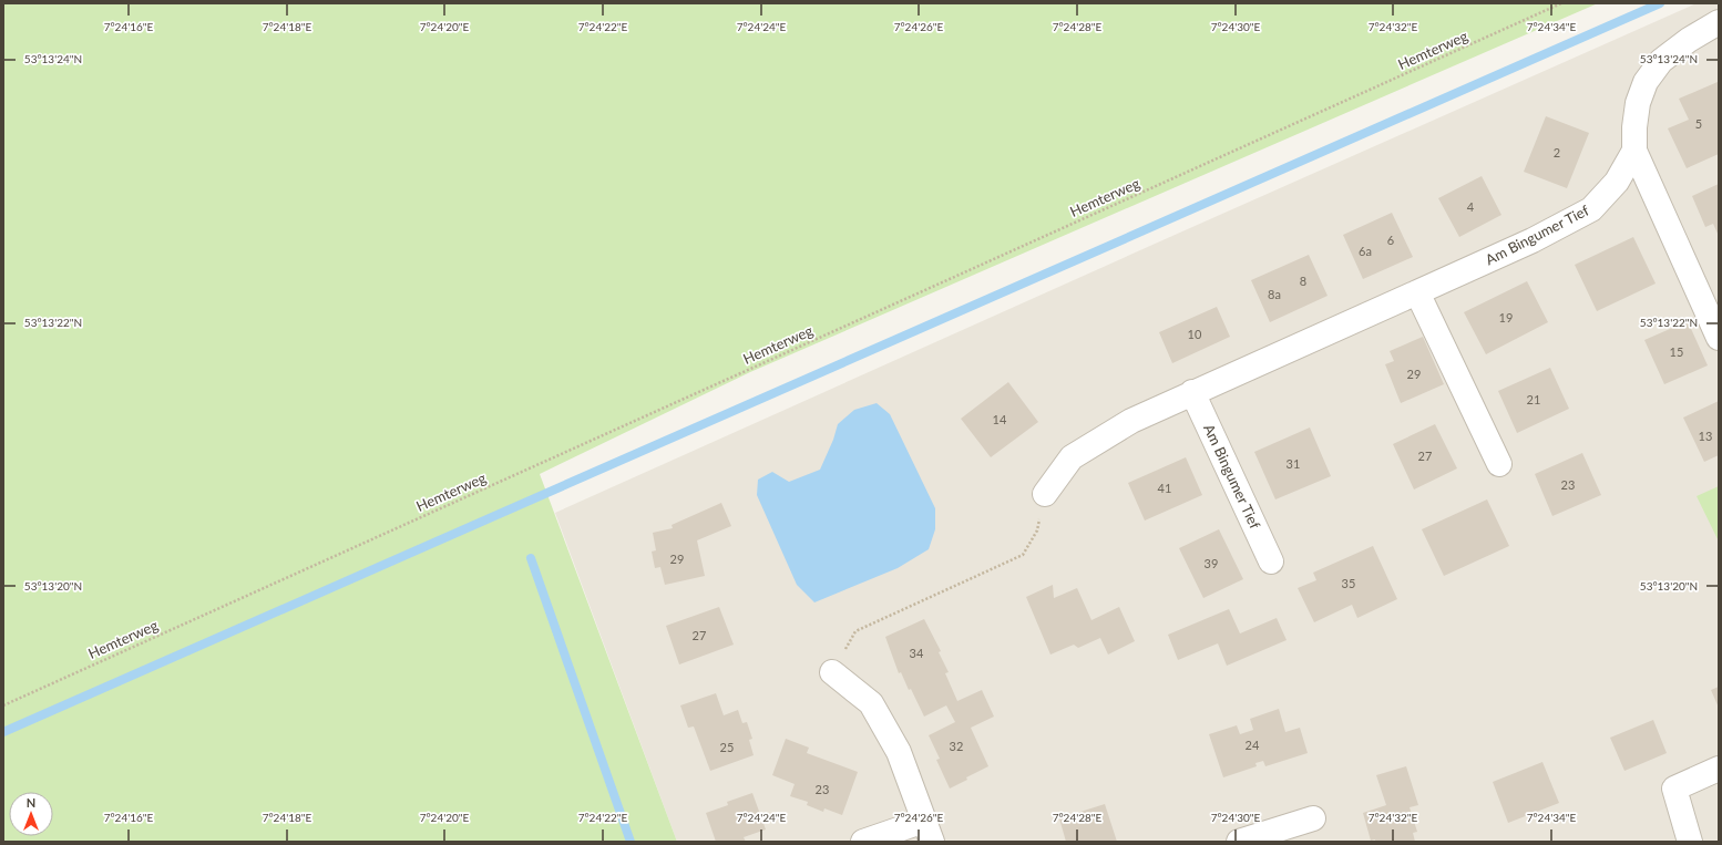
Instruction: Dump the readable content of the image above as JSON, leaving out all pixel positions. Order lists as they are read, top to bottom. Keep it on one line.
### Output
{"streets":{"street":["Am Bingumer Tief"],"path":["Hemterweg"]},"house_numbers":["5","2","4","6","6a","8","8a","19","10","15","29","21","14","13","27","31","23","41","29","39","35","27","34","24","32","25","23"],"north":"top","coordinates":["7°24'16\"E","7°24'18\"E","7°24'20\"E","7°24'22\"E","7°24'24\"E","7°24'26\"E","7°24'28\"E","7°24'30\"E","7°24'32\"E","7°24'34\"E","53°13'24\"N","53°13'22\"N","53°13'20\"N"]}
